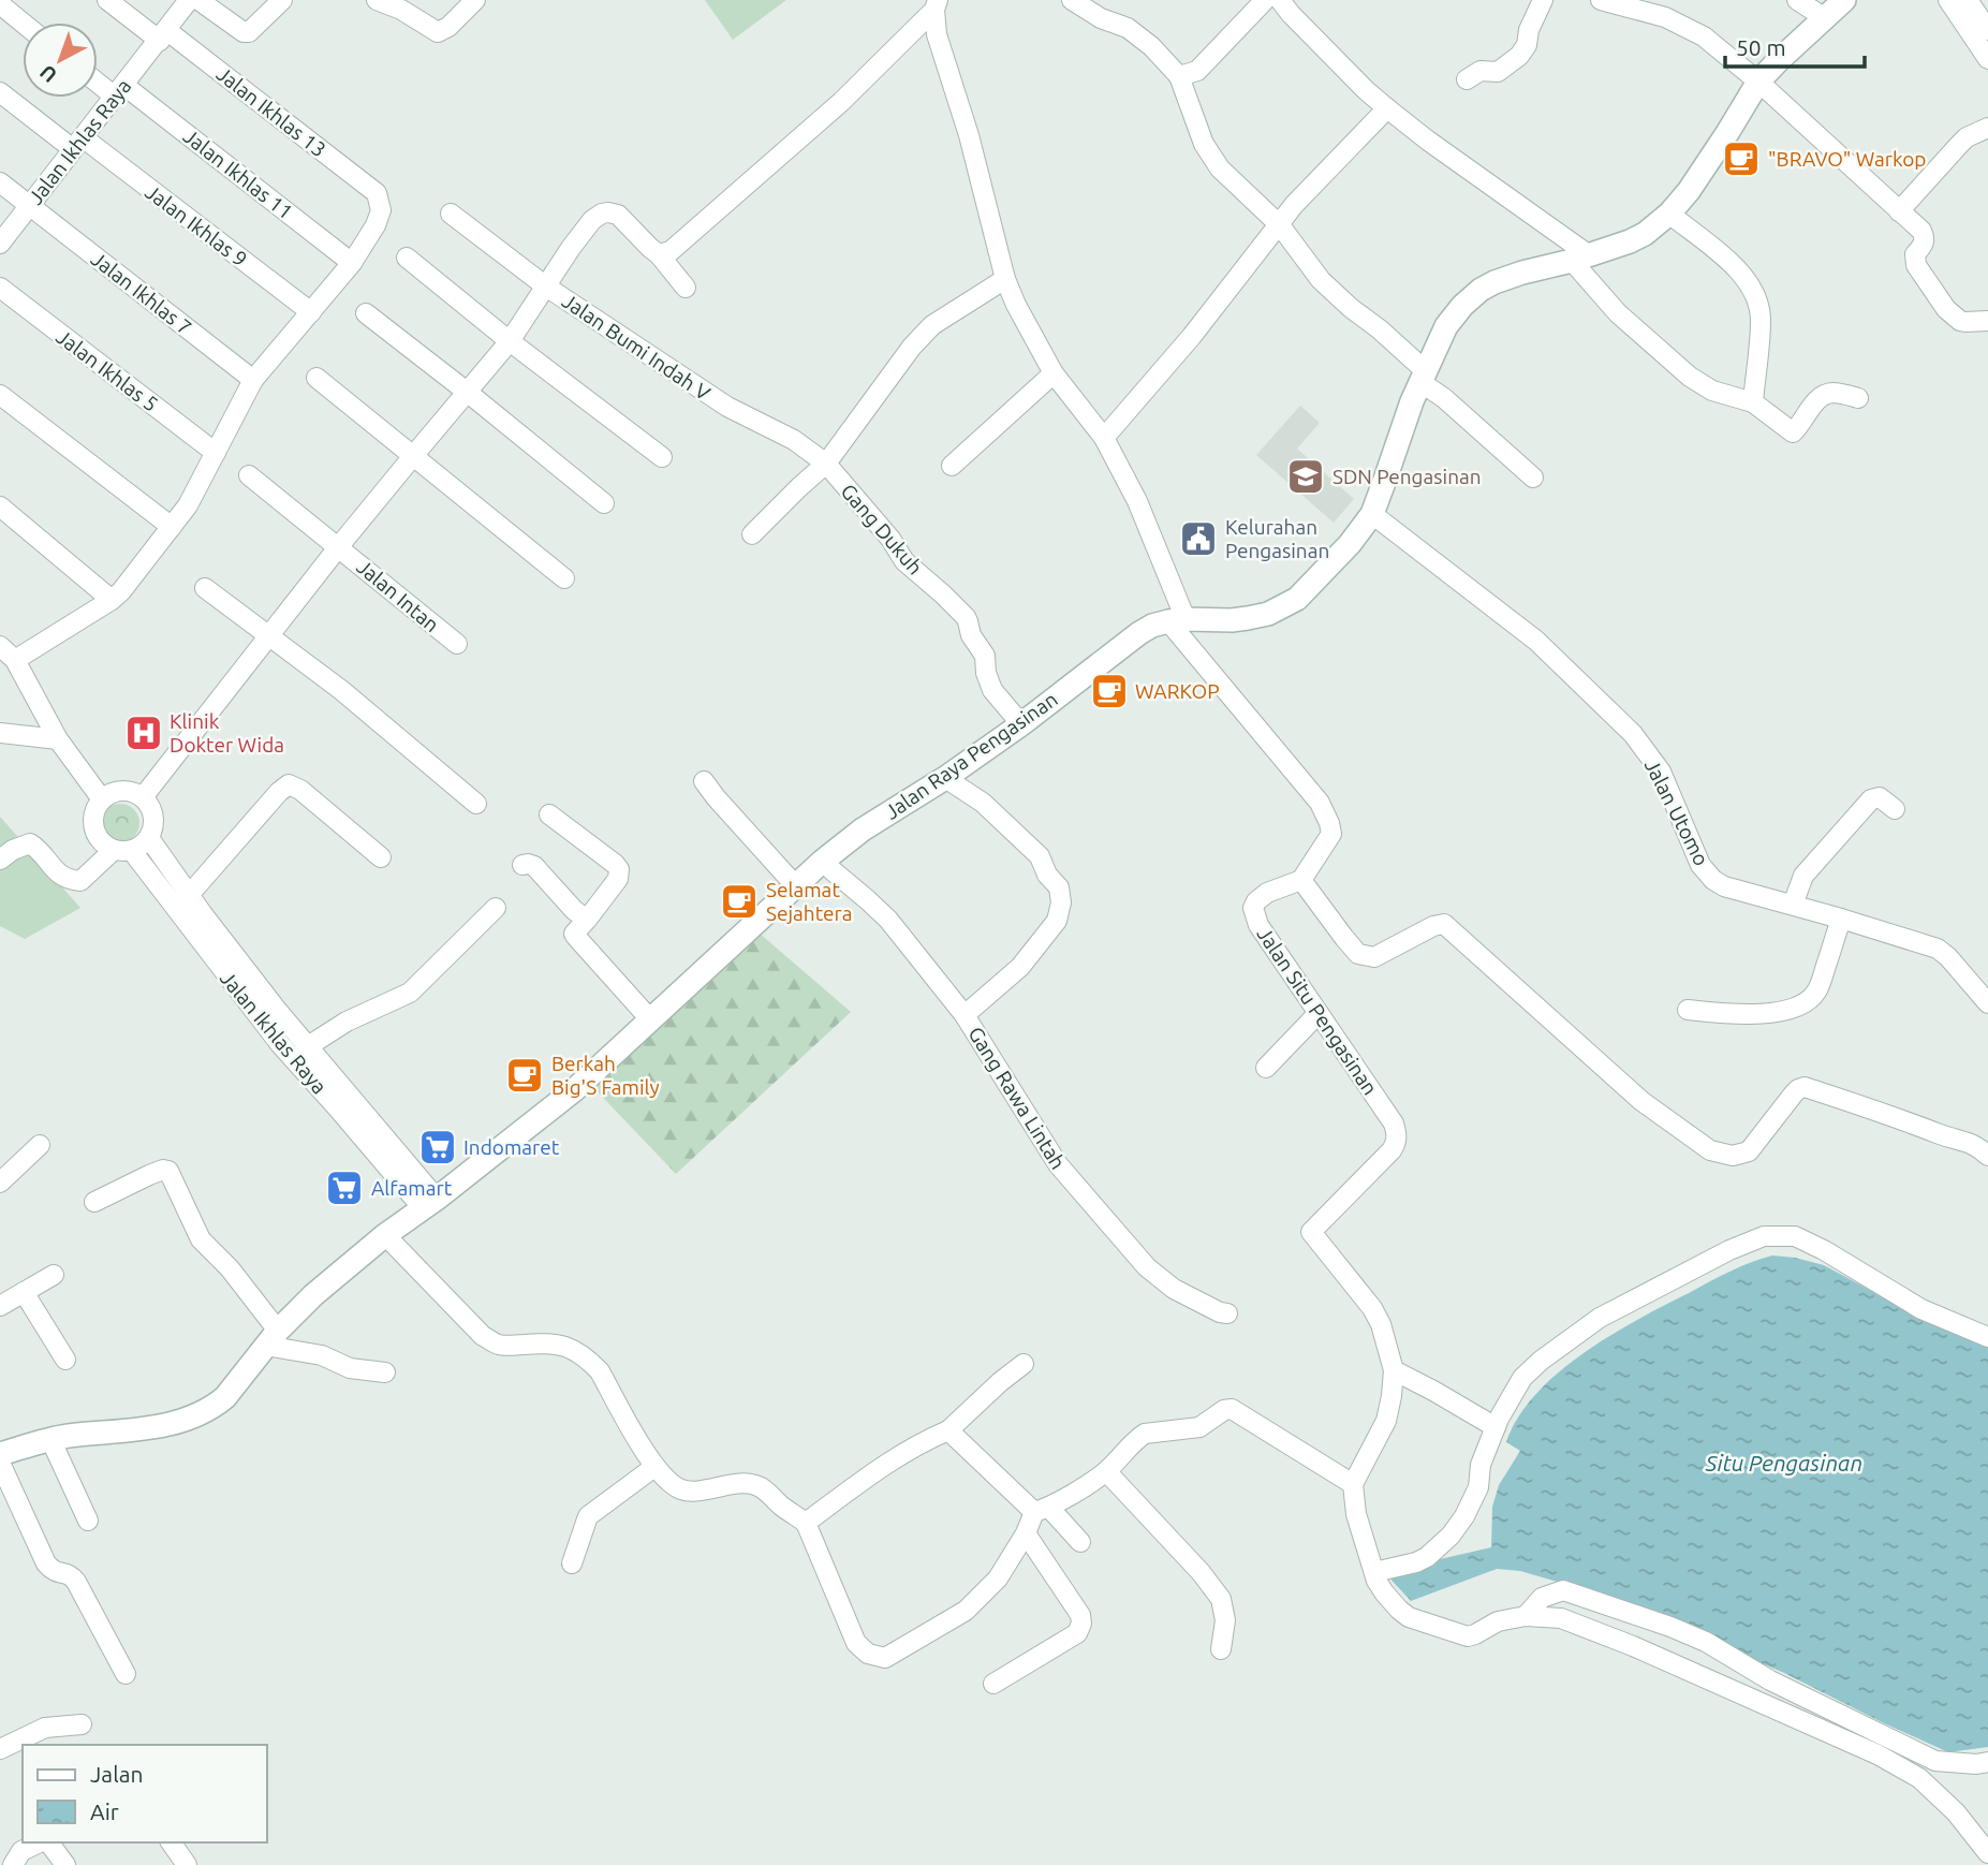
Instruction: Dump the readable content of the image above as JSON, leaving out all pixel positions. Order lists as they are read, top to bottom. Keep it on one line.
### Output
{"streets":{"main road":["Jalan Raya Pengasinan"],"street":["Jalan Ikhlas 13","Jalan Ikhlas Raya","Jalan Ikhlas 11","Jalan Ikhlas 9","Jalan Ikhlas 7","Jalan Bumi Indah V","Jalan Ikhlas 5","Gang Dukuh","Jalan Intan","Jalan Utomo","Jalan Situ Pengasinan","Gang Rawa Lintah"]},"crossings":[["Jalan Ikhlas 13","Jalan Ikhlas Raya"],["Jalan Ikhlas 13","Jalan Ikhlas 11"],["Jalan Ikhlas Raya","Jalan Ikhlas 11"],["Jalan Ikhlas Raya","Jalan Ikhlas 9"],["Jalan Ikhlas Raya","Jalan Ikhlas 7"],["Jalan Ikhlas Raya","Jalan Raya Pengasinan"],["Jalan Bumi Indah V","Gang Dukuh"],["Gang Dukuh","Jalan Raya Pengasinan"],["Jalan Raya Pengasinan","Jalan Utomo"],["Jalan Raya Pengasinan","Gang Rawa Lintah"]],"water":["Situ Pengasinan"],"places":{"cafe":["\"BRAVO\" Warkop","WARKOP","Selamat Sejahtera","Berkah Big'S Family"],"school or university":["SDN Pengasinan"],"public building":["Kelurahan Pengasinan"],"hospital":["Klinik Dokter Wida"],"supermarket":["Indomaret","Alfamart"]},"legend":["Jalan","Air"],"scale_bar":"50 m","north":"bottom left"}
